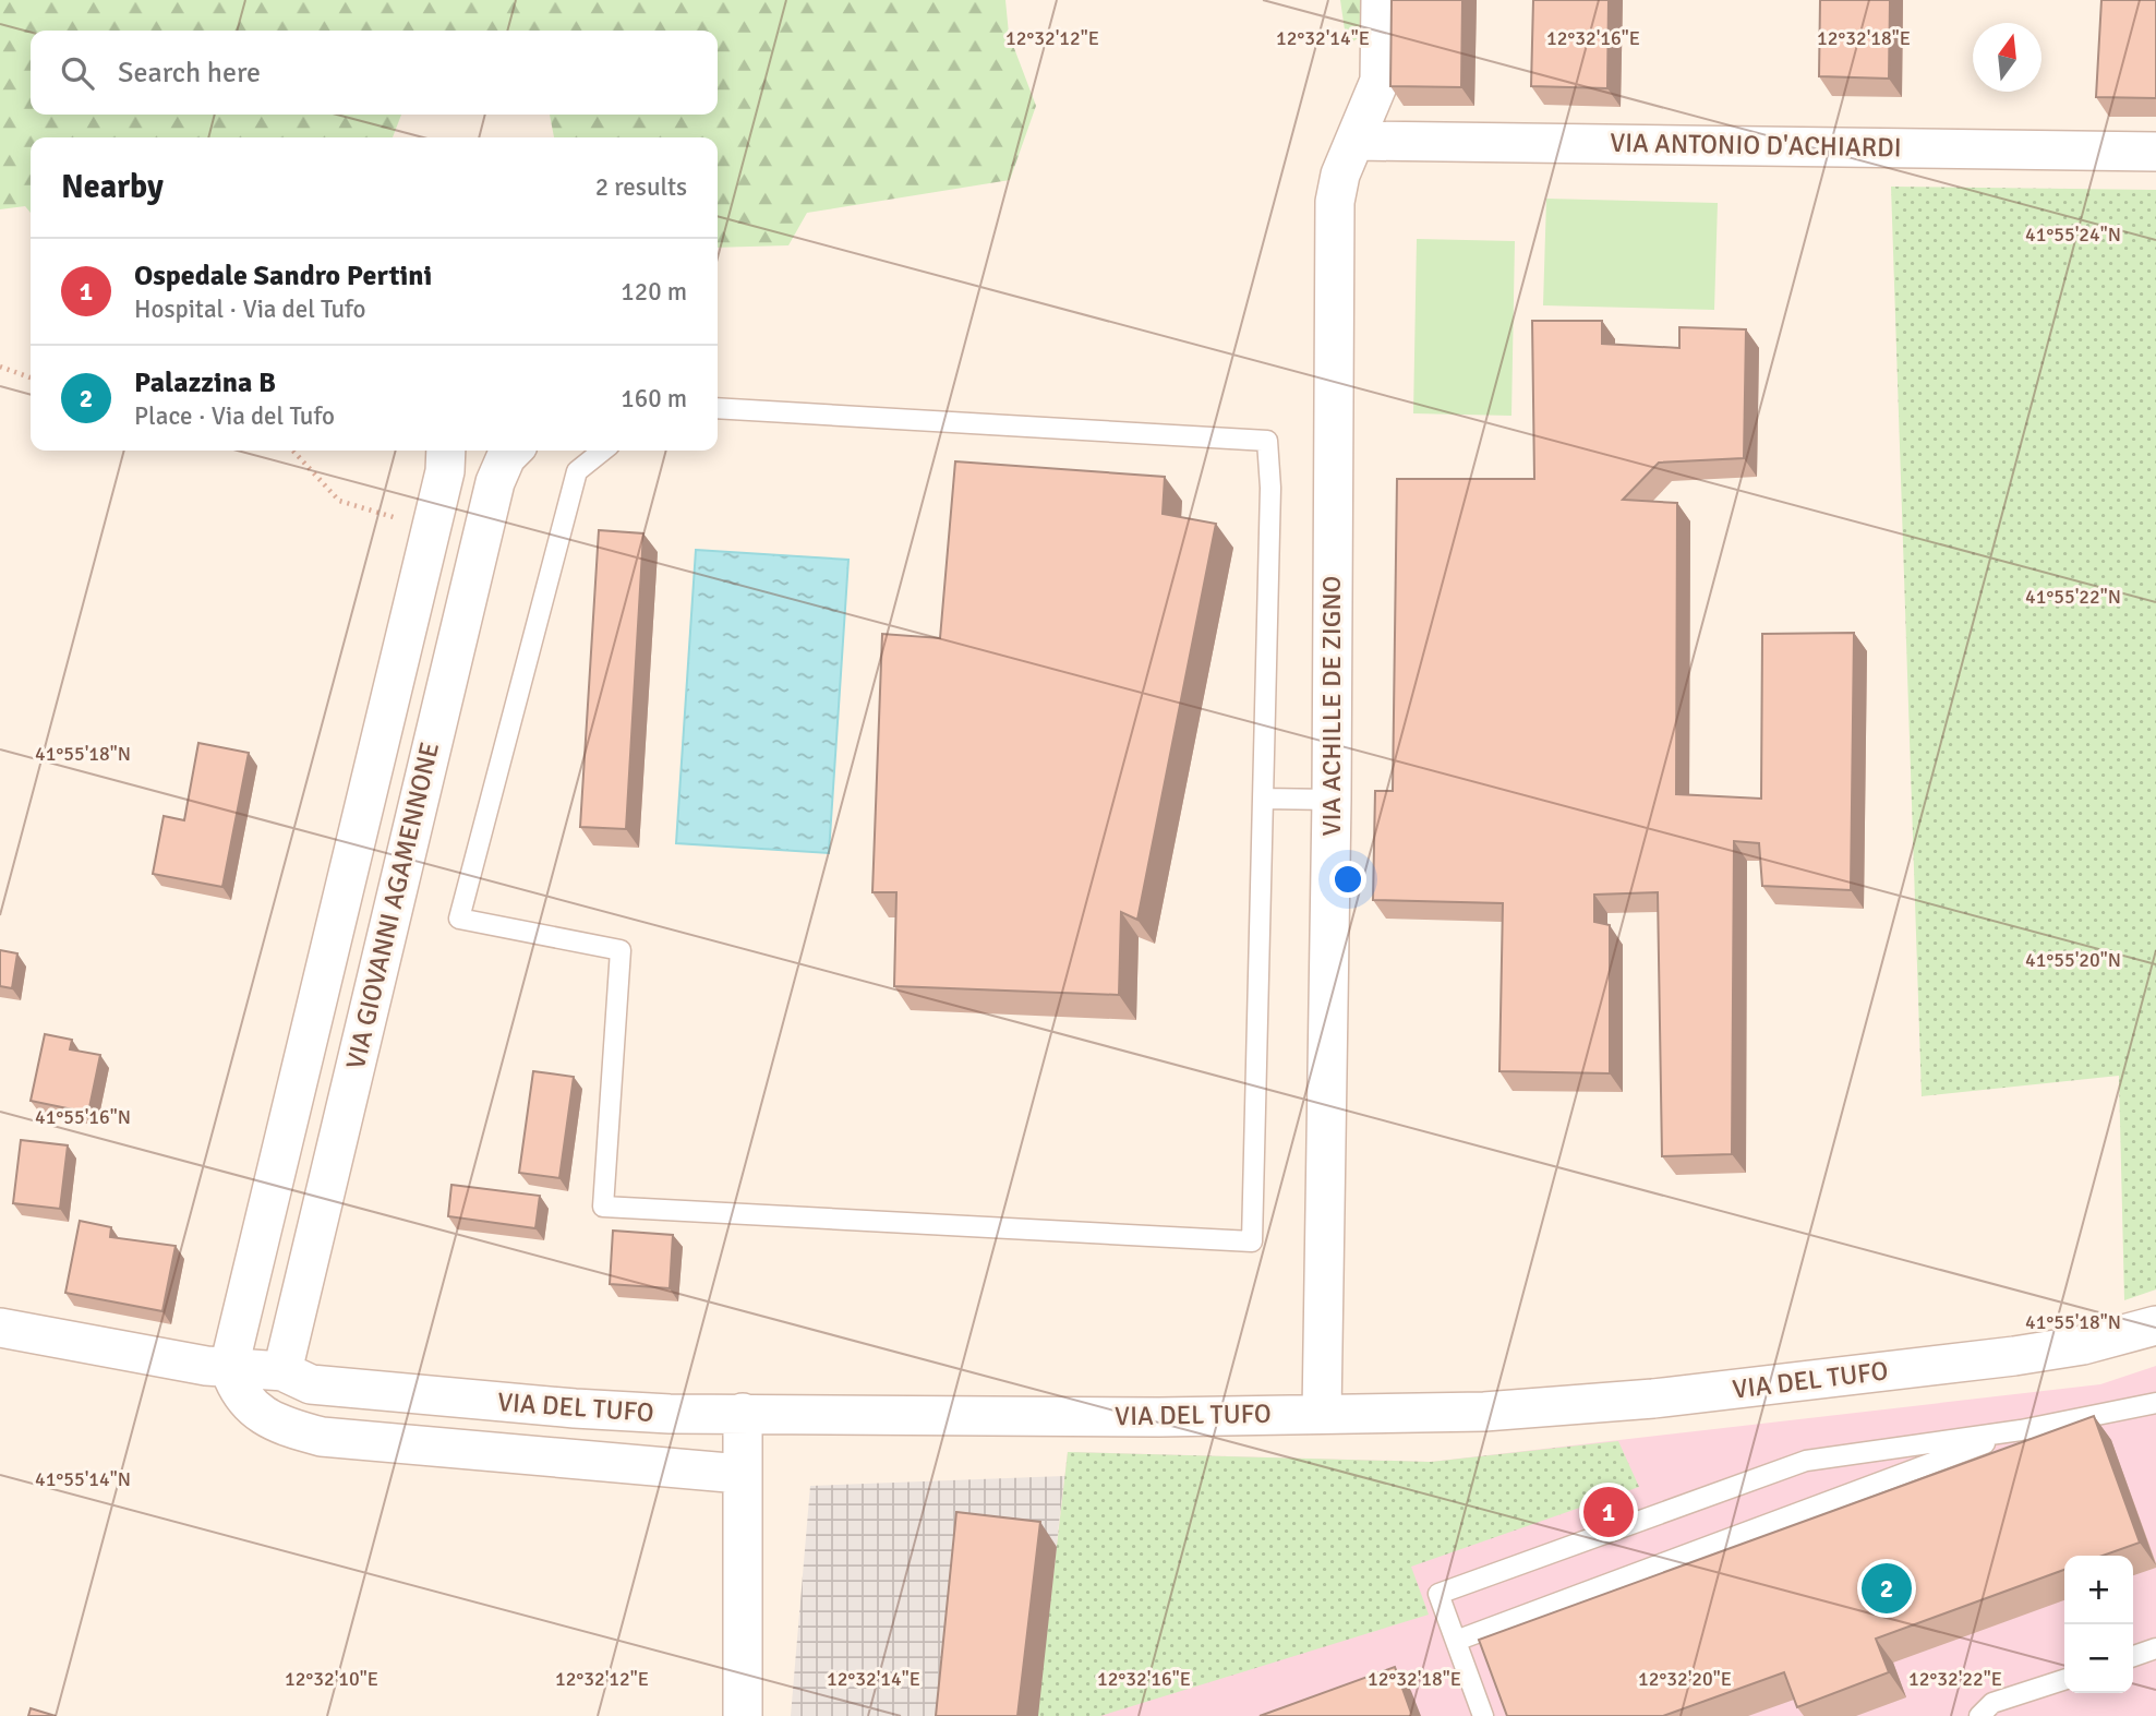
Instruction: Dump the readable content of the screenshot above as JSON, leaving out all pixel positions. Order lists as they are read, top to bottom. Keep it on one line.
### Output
{"streets":{"street":["VIA ANTONIO D'ACHIARDI","VIA ACHILLE DE ZIGNO","VIA GIOVANNI AGAMENNONE","VIA DEL TUFO"]},"crossings":[["VIA ANTONIO D'ACHIARDI","VIA ACHILLE DE ZIGNO"],["VIA ACHILLE DE ZIGNO","VIA DEL TUFO"],["VIA GIOVANNI AGAMENNONE","VIA DEL TUFO"]],"north":"top","page":{"search":"Search here","heading":["Nearby","2 results"],"list":[{"mark":"1","name":"Ospedale Sandro Pertini","note":"Hospital · Via del Tufo","value":"120 m"},{"mark":"2","name":"Palazzina B","note":"Place · Via del Tufo","value":"160 m"}],"pins":["1","2"],"map_buttons":["+","−"]},"coordinates":["12°32'12\"E","12°32'14\"E","12°32'16\"E","12°32'18\"E","41°55'24\"N","41°55'22\"N","41°55'18\"N","41°55'20\"N","41°55'16\"N","41°55'14\"N","12°32'10\"E","12°32'20\"E","12°32'22\"E"]}
